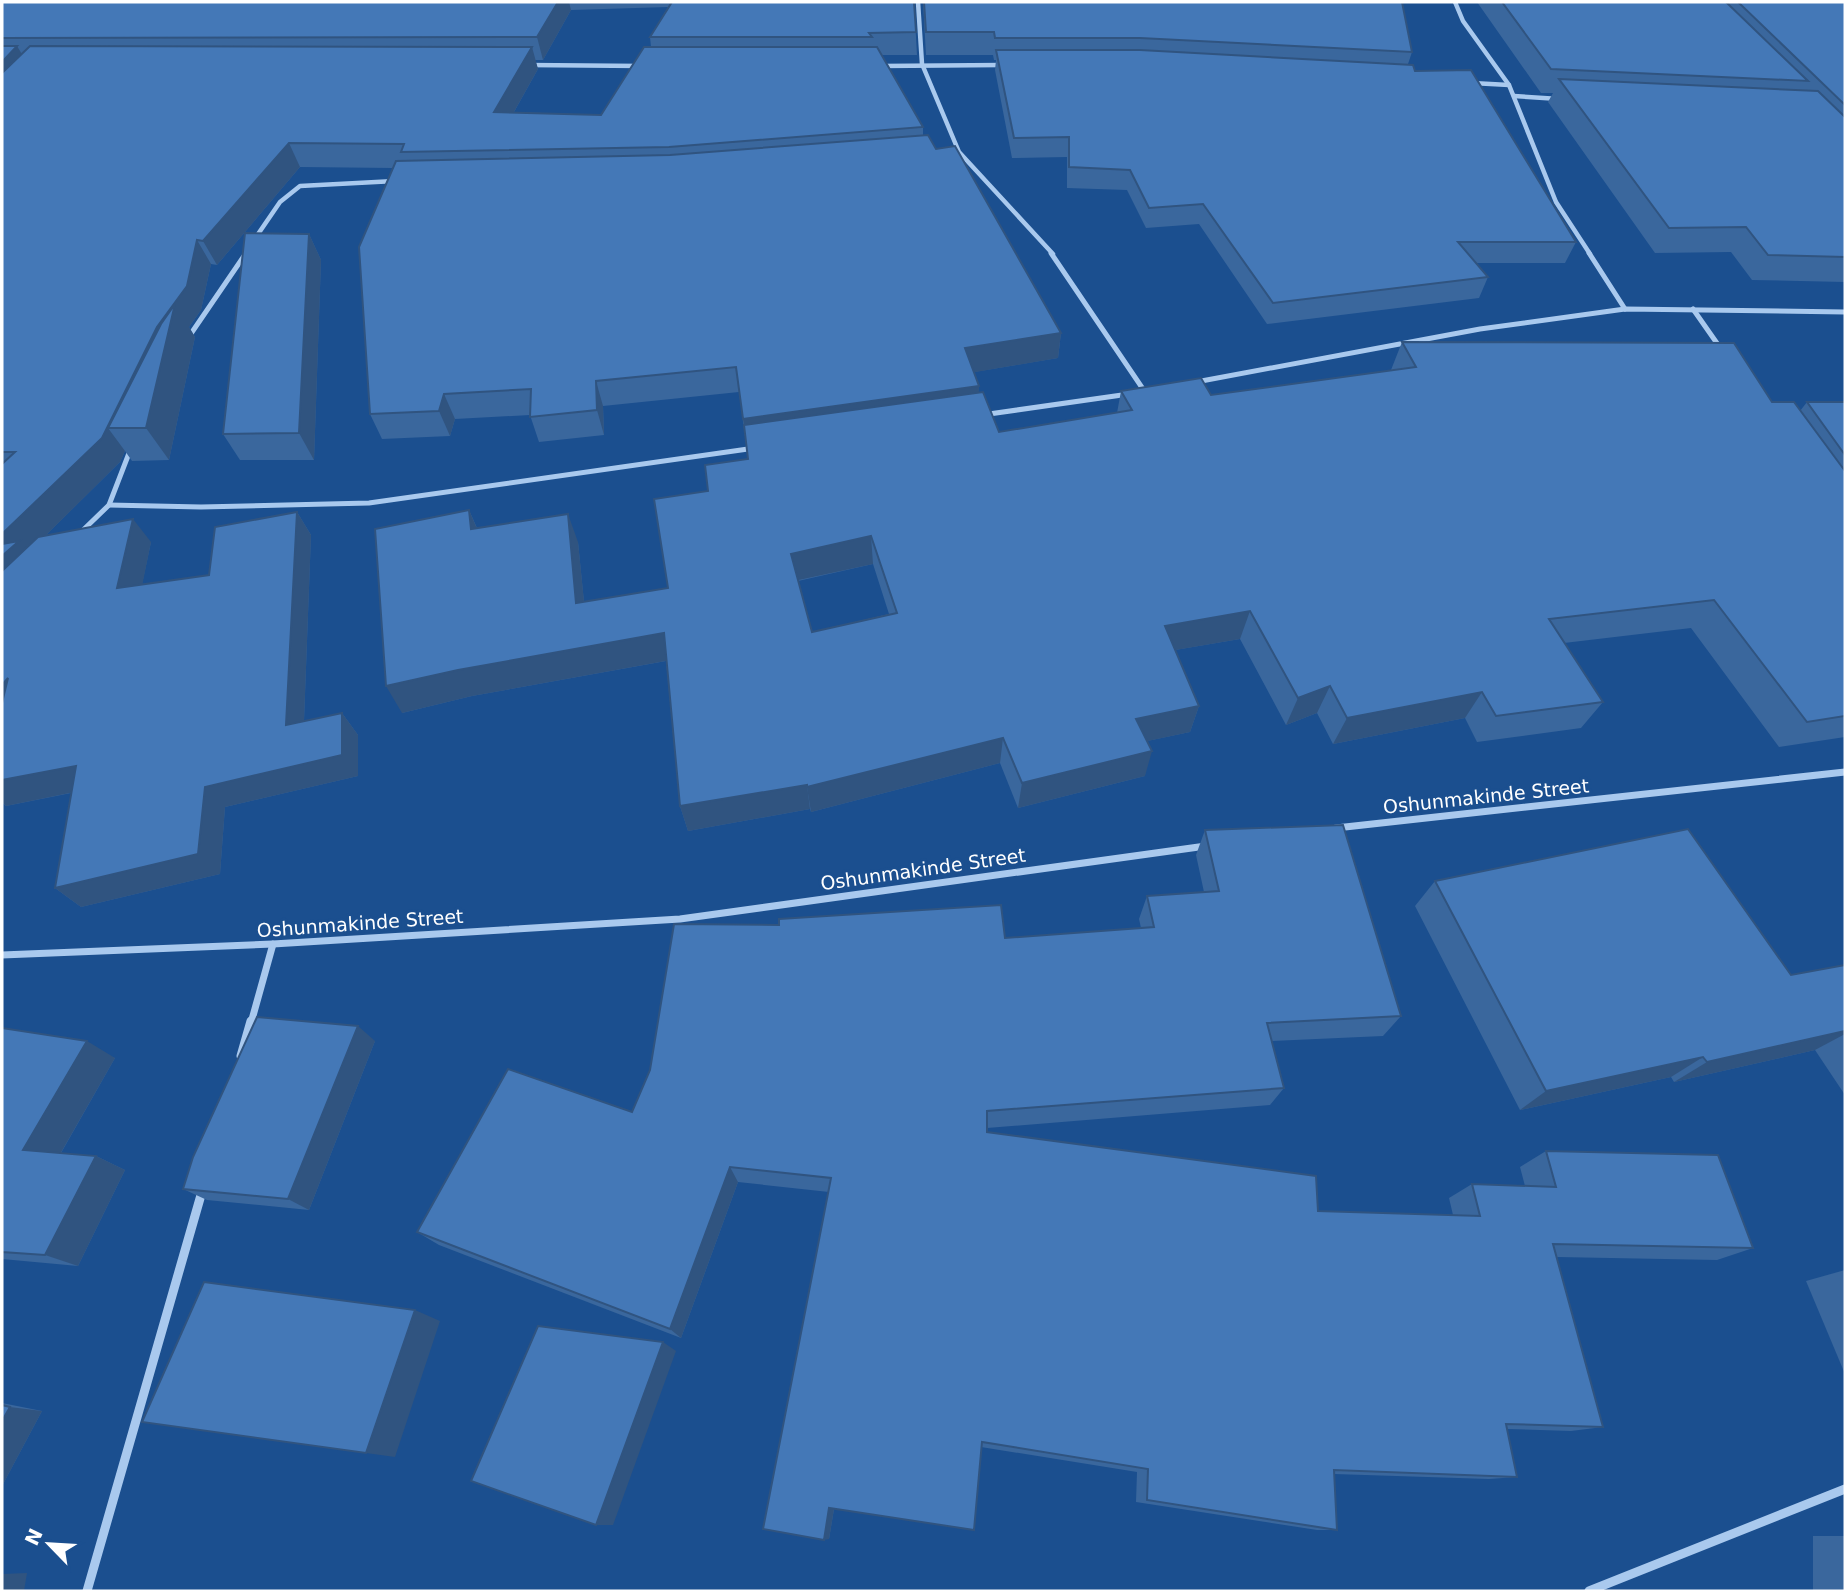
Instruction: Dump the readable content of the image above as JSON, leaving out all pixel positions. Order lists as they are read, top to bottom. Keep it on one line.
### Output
{"streets":{"street":["Oshunmakinde Street"]},"north":"top left"}
